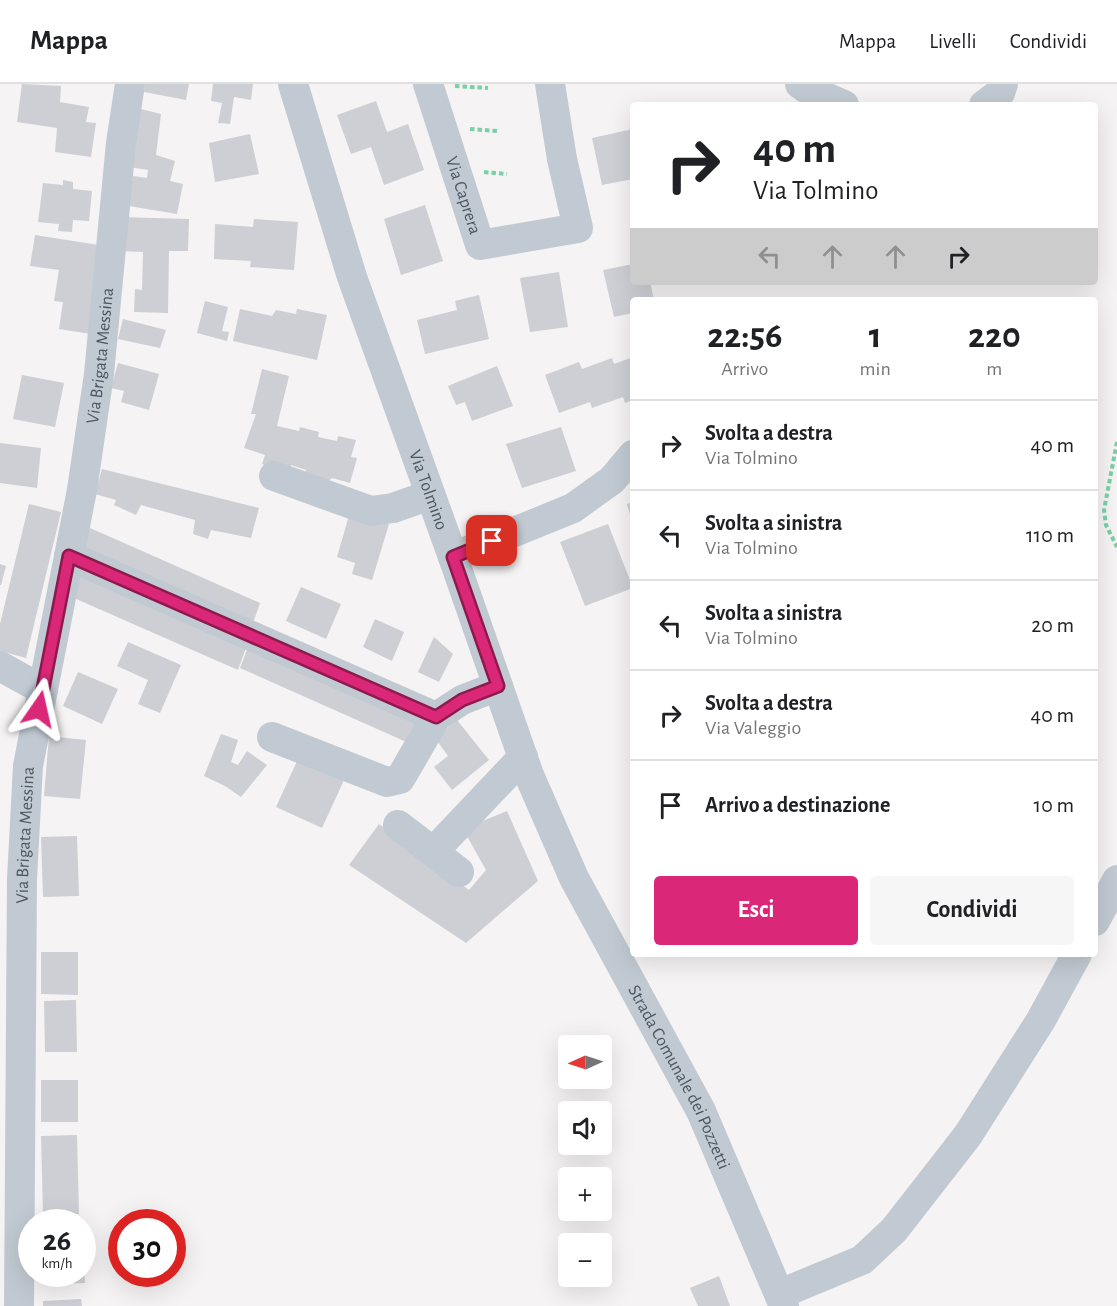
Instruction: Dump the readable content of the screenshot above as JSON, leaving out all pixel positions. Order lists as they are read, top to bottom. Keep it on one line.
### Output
{"streets":{"street":["Via Caprera","Via Brigata Messina","Via Tolmino","Strada Comunale dei Pozzetti"]},"crossings":[["Via Tolmino","Strada Comunale dei Pozzetti"]],"north":"left","page":{"header":"Mappa","nav":["Mappa","Livelli","Condividi"],"turn":["40 m","Via Tolmino"],"eta":["22:56","Arrivo","1","min","220","m"],"list":[{"name":"Svolta a destra","note":"Via Tolmino","value":"40 m"},{"name":"Svolta a sinistra","note":"Via Tolmino","value":"110 m"},{"name":"Svolta a sinistra","note":"Via Tolmino","value":"20 m"},{"name":"Svolta a destra","note":"Via Valeggio","value":"40 m"},{"name":"Arrivo a destinazione","value":"10 m"}],"buttons":["Esci","Condividi"],"map_buttons":["+","−"],"speed":"26 km/h","limit":"30"}}
